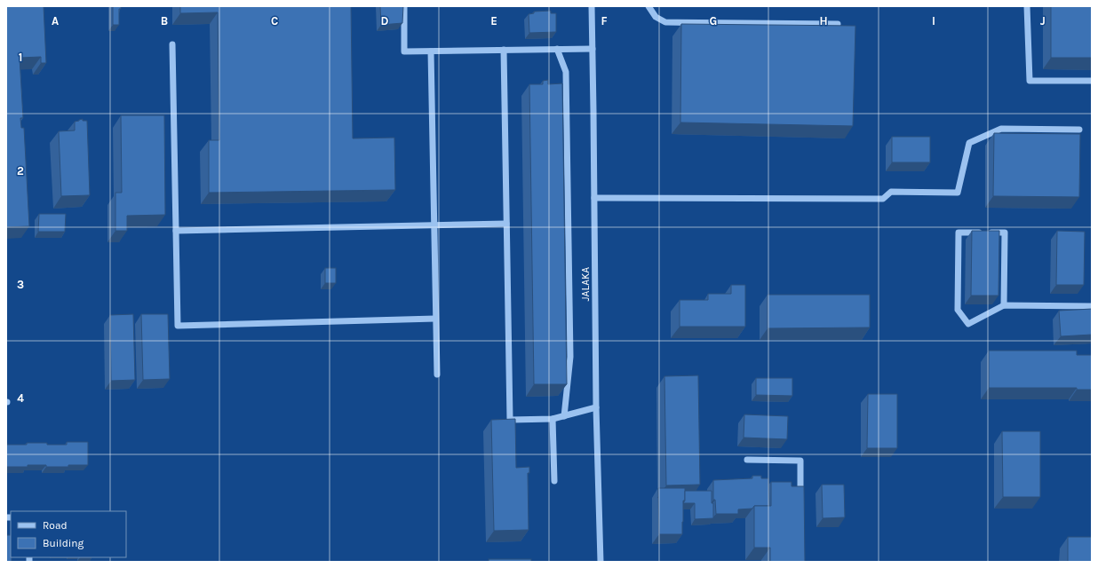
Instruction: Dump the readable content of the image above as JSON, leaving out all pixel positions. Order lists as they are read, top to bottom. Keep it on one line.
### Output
{"streets":{"street":["JALAKA"]},"legend":["Road","Building"],"grid":{"columns":["A","B","C","D","E","F","G","H","I","J"],"rows":["1","2","3","4"]}}
